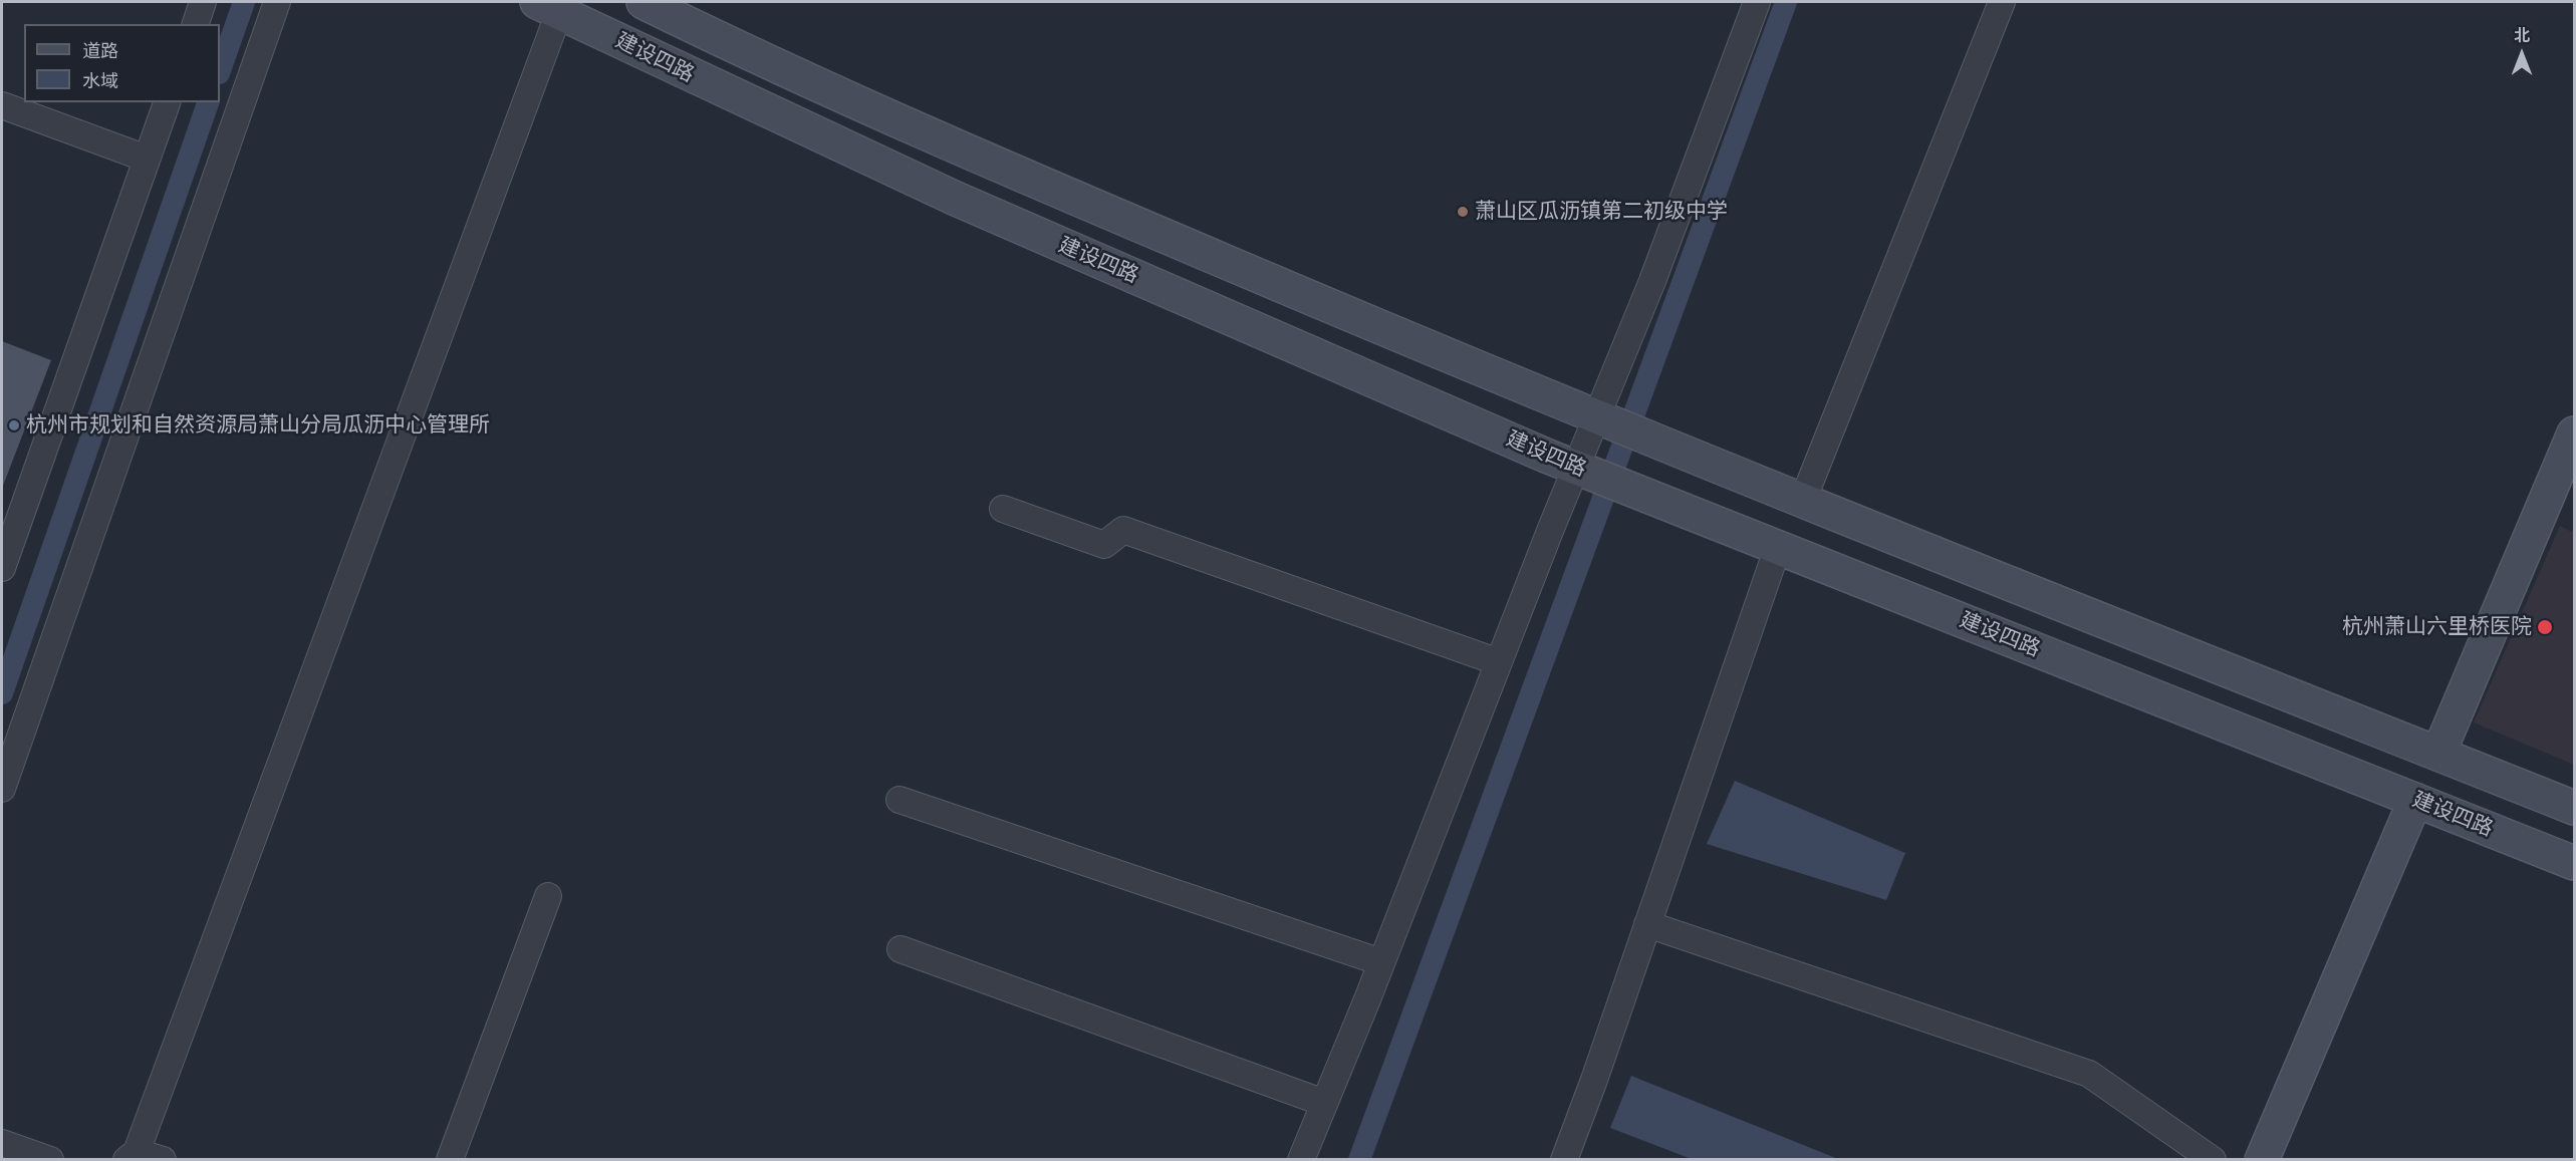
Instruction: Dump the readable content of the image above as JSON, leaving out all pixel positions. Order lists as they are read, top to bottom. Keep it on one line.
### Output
{"streets":{"main road":["建设四路"]},"places":["萧山区瓜沥镇第二初级中学","杭州市规划和自然资源局萧山分局瓜沥中心管理所","杭州萧山六里桥医院"],"legend":["道路","水域"],"north":"top"}
